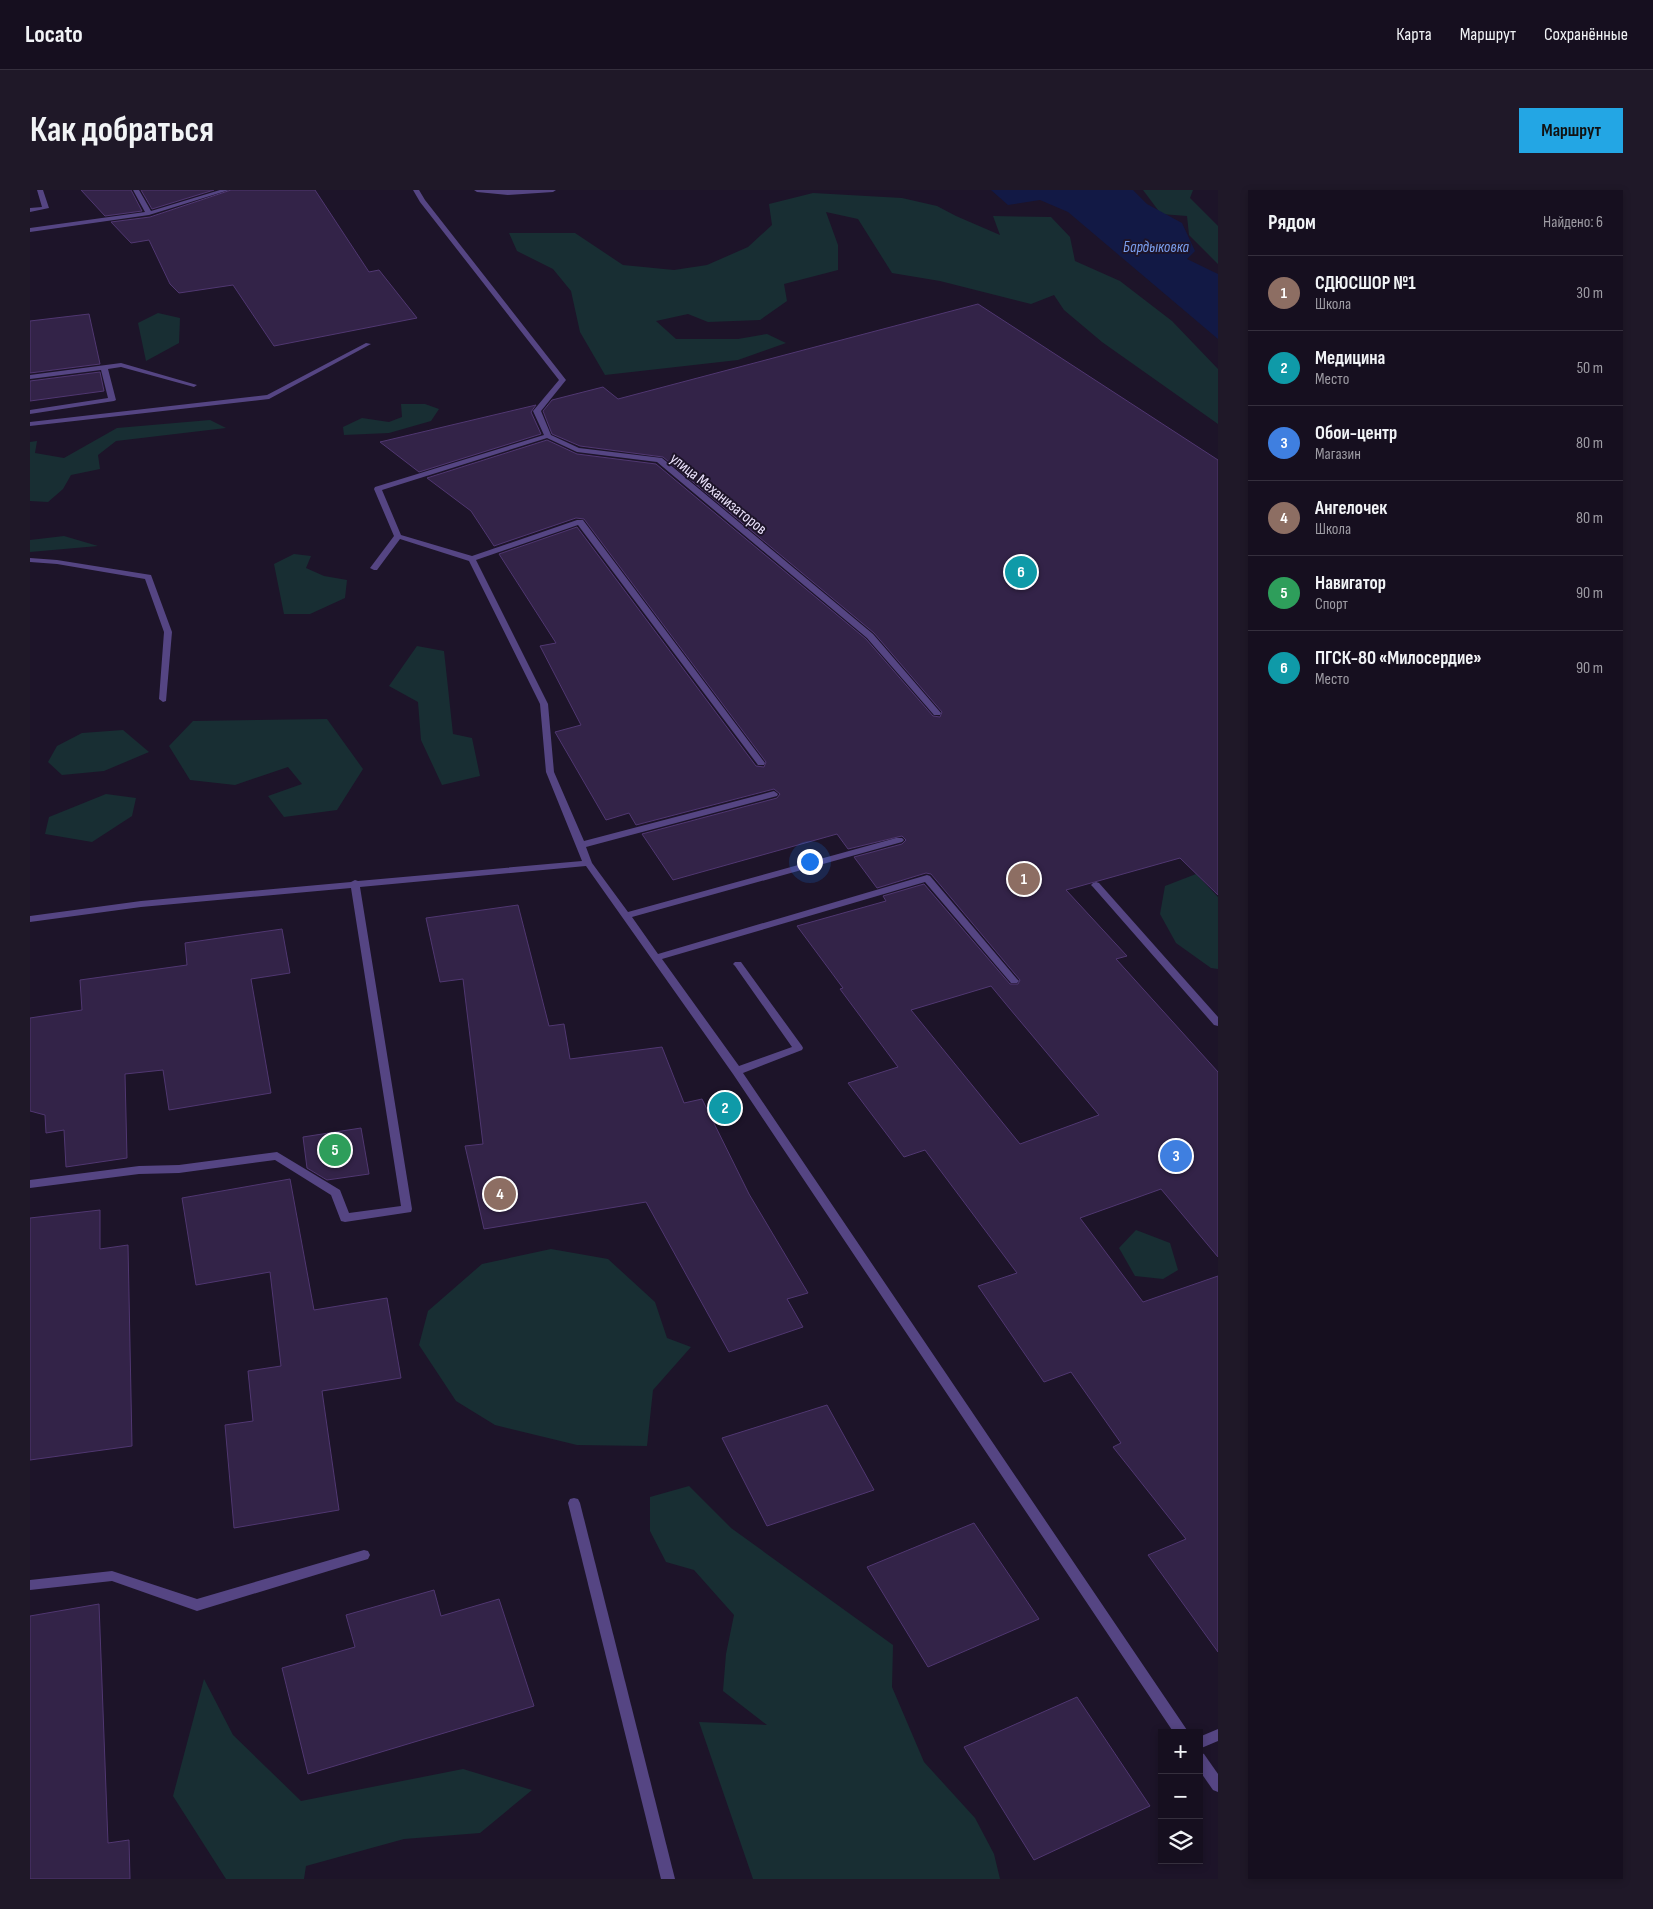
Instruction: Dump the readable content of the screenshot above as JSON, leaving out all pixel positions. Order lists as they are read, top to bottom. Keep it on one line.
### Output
{"streets":{"lane":["улица Механизаторов"]},"water":["Бардыковка"],"page":{"header":"Locato","nav":["Карта","Маршрут","Сохранённые"],"buttons":"Маршрут","title":"Как добраться","heading":["Рядом","Найдено: 6"],"list":[{"mark":"1","name":"СДЮСШОР №1","note":"Школа","value":"30 m"},{"mark":"2","name":"Медицина","note":"Место","value":"50 m"},{"mark":"3","name":"Обои-центр","note":"Магазин","value":"80 m"},{"mark":"4","name":"Ангелочек","note":"Школа","value":"80 m"},{"mark":"5","name":"Навигатор","note":"Спорт","value":"90 m"},{"mark":"6","name":"ПГСК-80 «Милосердие»","note":"Место","value":"90 m"}],"pins":["6","1","2","5","3","4"],"map_buttons":["+","−"]}}
